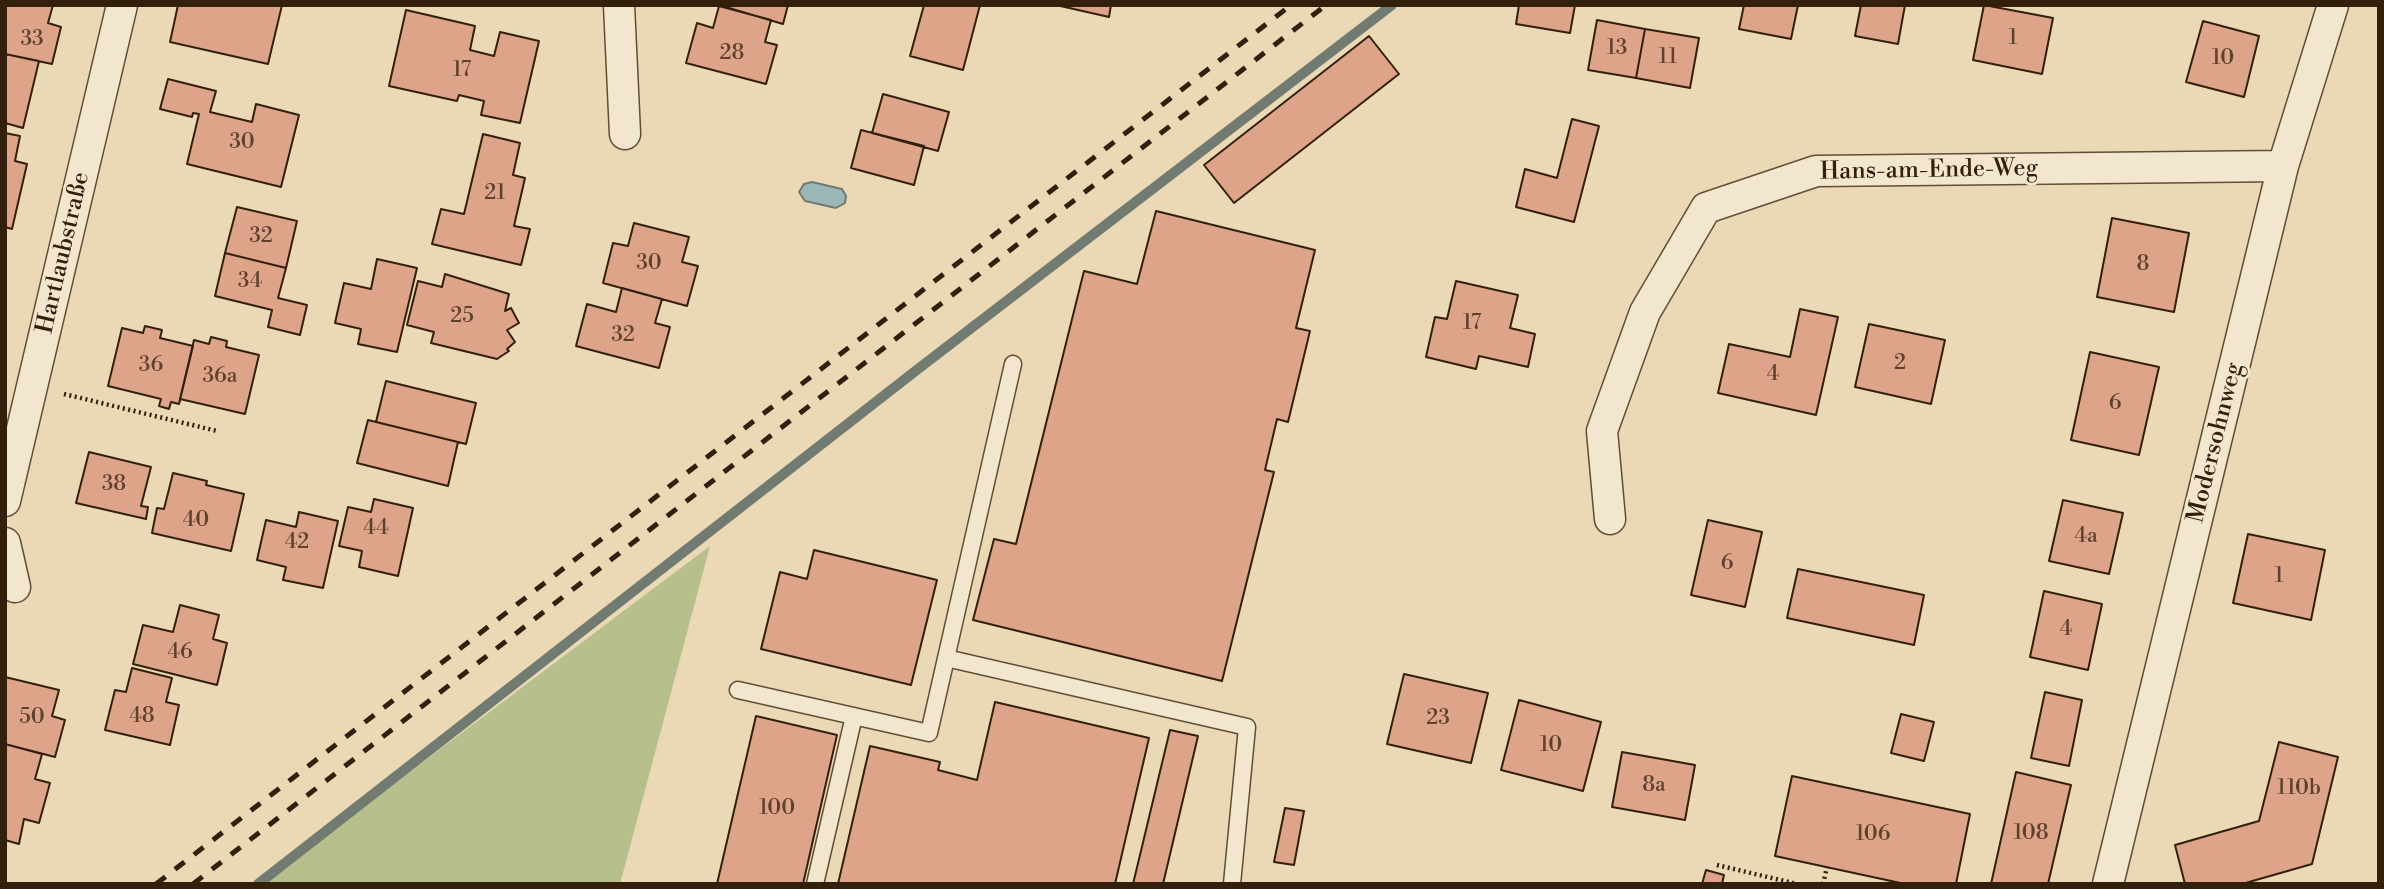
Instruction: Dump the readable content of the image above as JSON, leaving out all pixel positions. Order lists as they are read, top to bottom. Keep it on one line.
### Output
{"streets":{"street":["Hans-am-Ende-Weg","Hartlaubstraße","Modersohnweg"]},"crossings":[["Hans-am-Ende-Weg","Modersohnweg"]],"house_numbers":["1","33","13","28","11","10","17","30","21","32","30","8","34","25","17","32","2","36","4","36a","6","38","40","44","4a","42","6","1","4","46","48","50","23","10","8a","110b","100","108","106"]}
